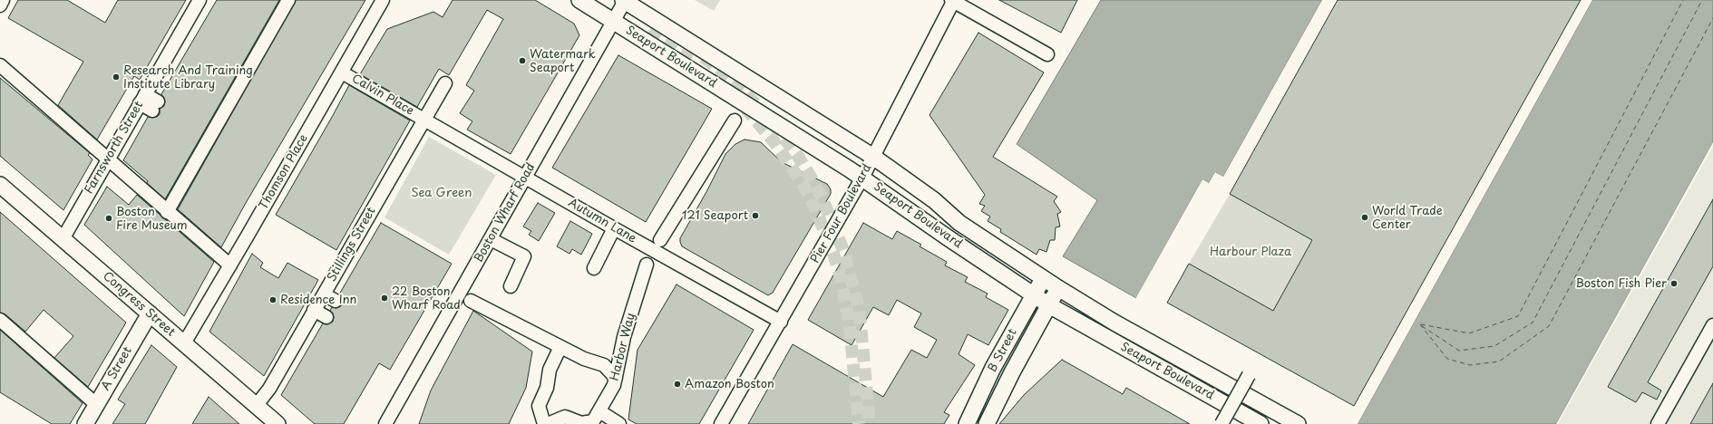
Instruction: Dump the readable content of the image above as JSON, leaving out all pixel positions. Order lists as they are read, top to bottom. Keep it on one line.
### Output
{"streets":{"main road":["Seaport Boulevard","Congress Street","B Street","A Street"],"street":["Calvin Place","Farnsworth Street","Thomson Place","Boston Wharf Road","Pier Four Boulevard","Autumn Lane","Stillings Street","Harbor Way"]},"crossings":[["Seaport Boulevard","Boston Wharf Road"],["Seaport Boulevard","Pier Four Boulevard"],["Seaport Boulevard","B Street"],["Calvin Place","Thomson Place"],["Calvin Place","Autumn Lane"],["Calvin Place","Stillings Street"],["Farnsworth Street","Congress Street"],["Thomson Place","Congress Street"],["Boston Wharf Road","Autumn Lane"],["Pier Four Boulevard","Autumn Lane"],["Autumn Lane","Stillings Street"],["Stillings Street","Congress Street"],["Congress Street","A Street"]],"parks":["Sea Green","Harbour Plaza"],"places":["Watermark Seaport","Research And Training Institute Library","121 Seaport","World Trade Center","Boston Fire Museum","Boston Fish Pier","22 Boston Wharf Road","Residence Inn","Amazon Boston"]}
